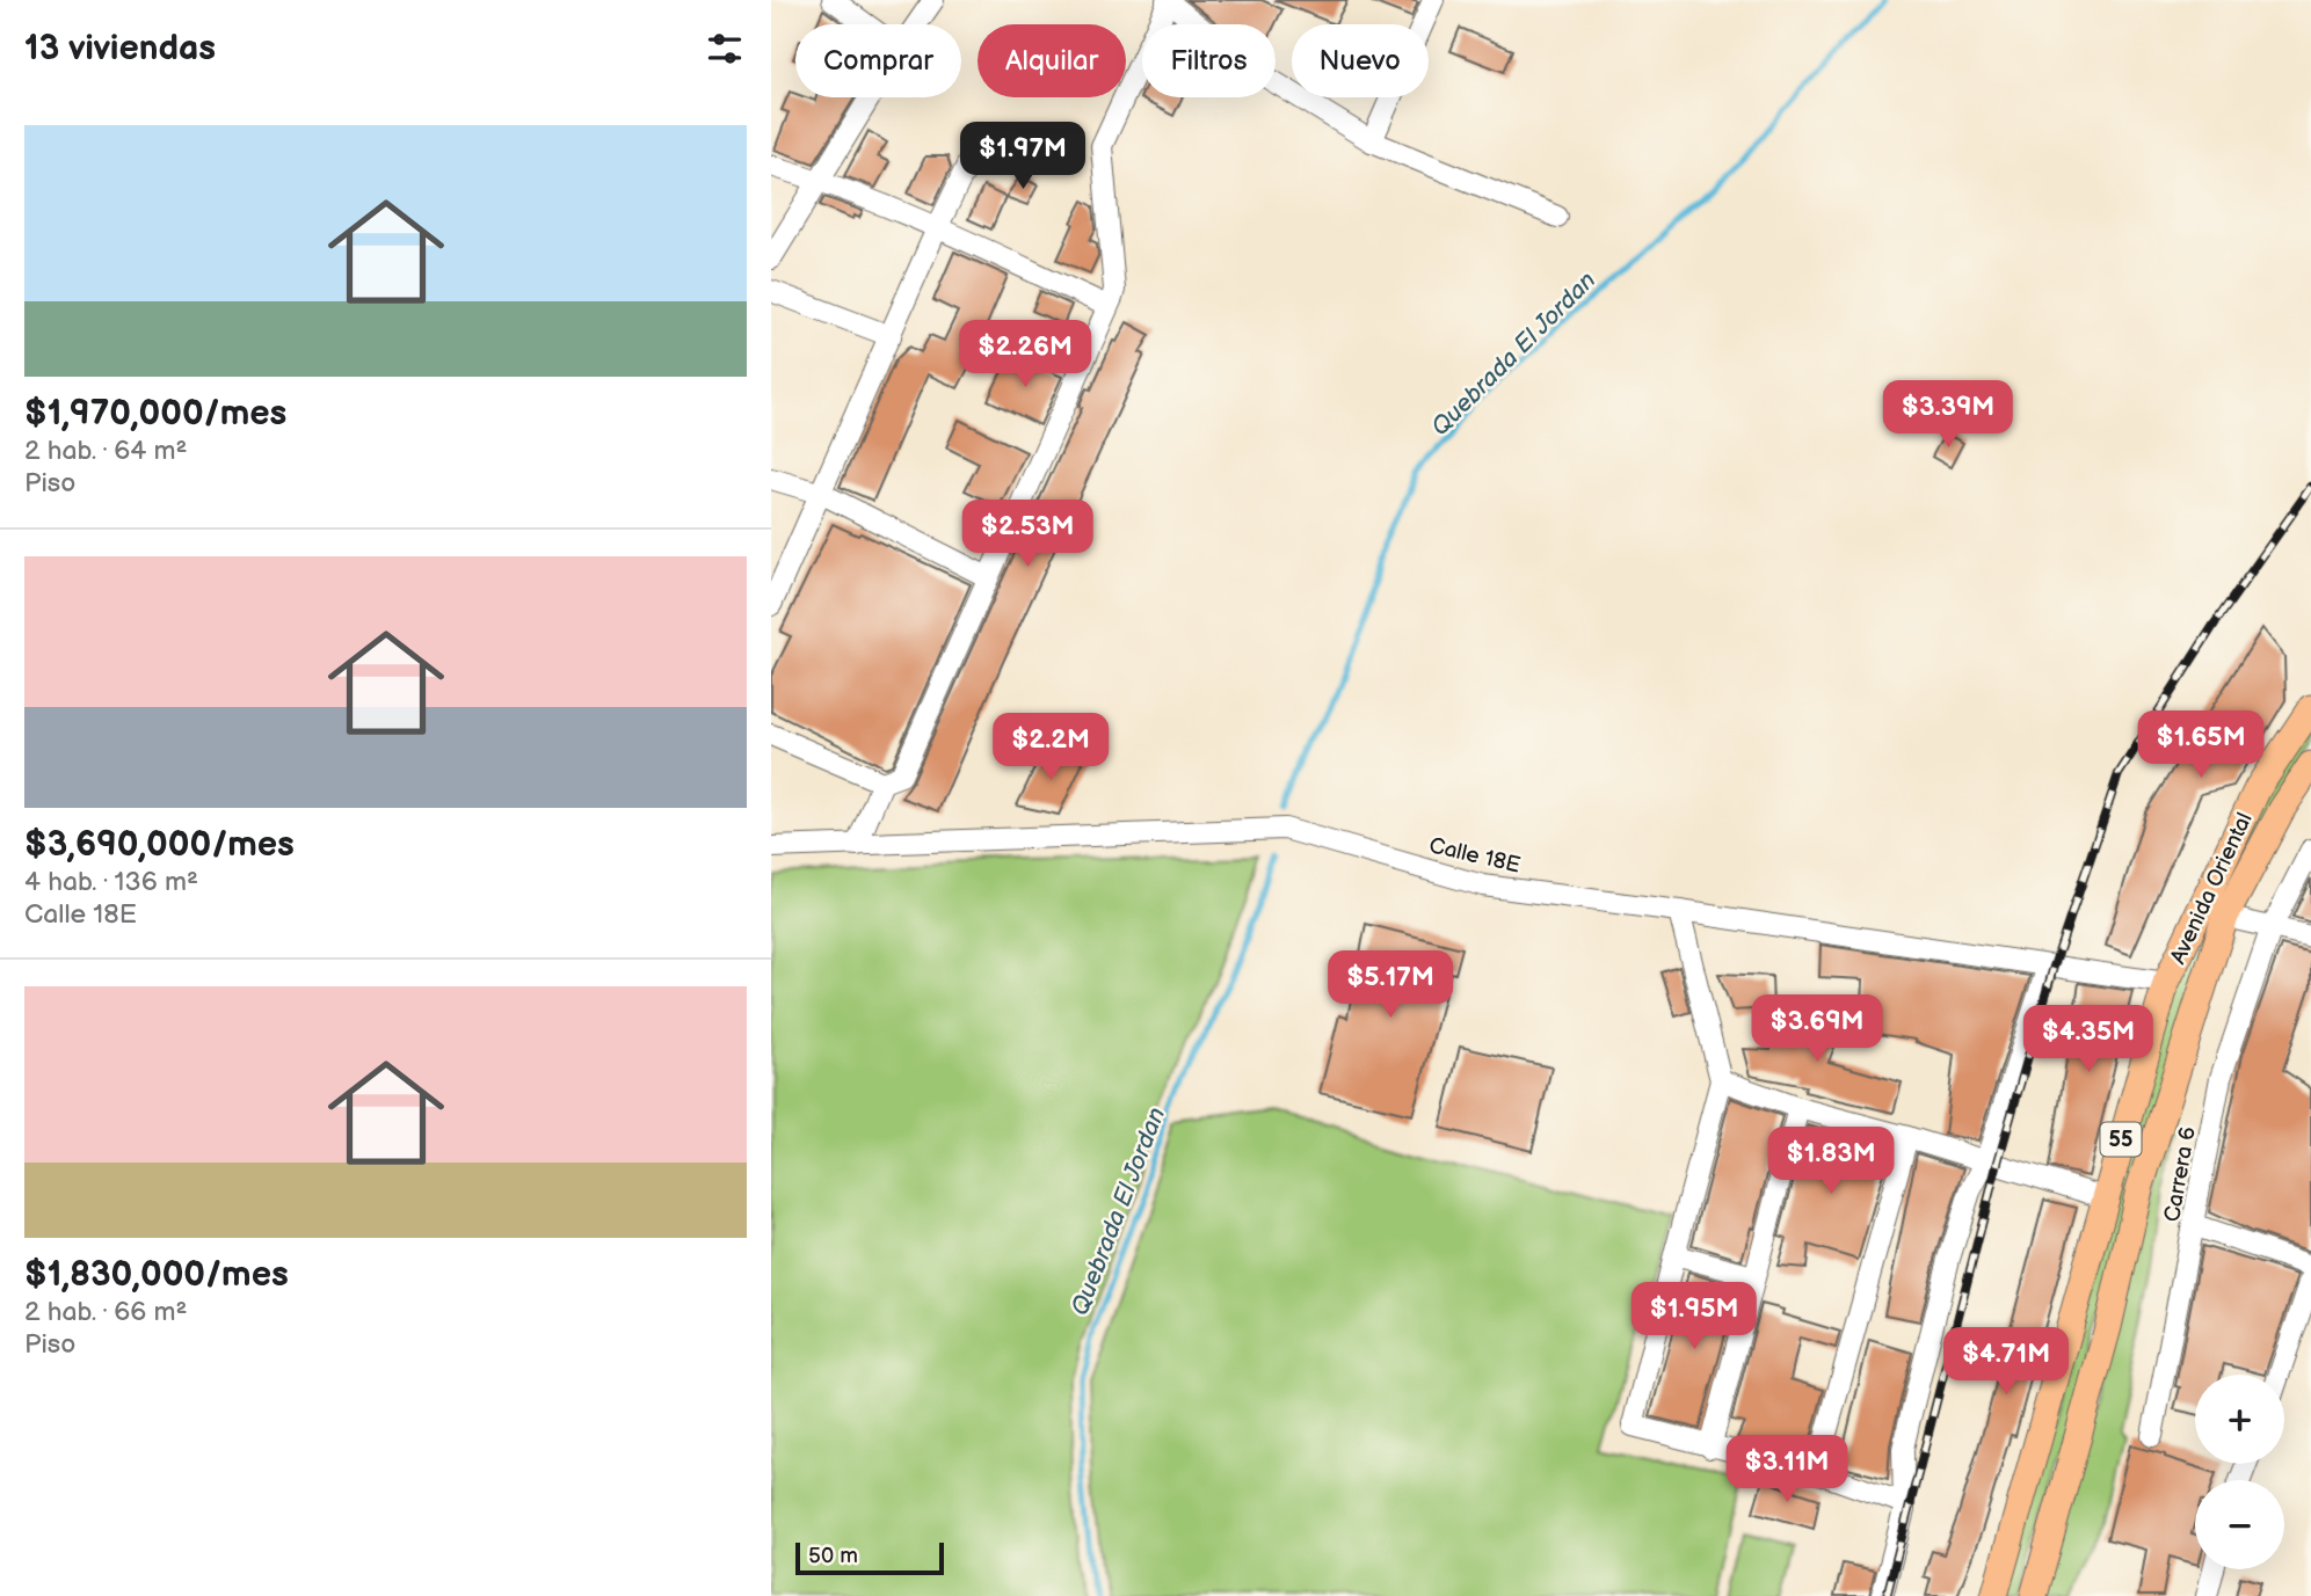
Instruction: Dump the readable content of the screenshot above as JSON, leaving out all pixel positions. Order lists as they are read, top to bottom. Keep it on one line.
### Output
{"streets":{"main road":["Avenida Oriental","55"],"street":["Calle 18E","Carrera 6"]},"crossings":[["Calle 18E","Avenida Oriental"]],"water":["Quebrada El Jordan"],"scale_bar":"50 m","page":{"heading":"13 viviendas","chip":["Comprar","Alquilar","Filtros","Nuevo"],"list":[{"name":"$1,970,000/mes","note":"2 hab. · 64 m² · Piso"},{"name":"$3,690,000/mes","note":"4 hab. · 136 m² · Calle 18E"},{"name":"$1,830,000/mes","note":"2 hab. · 66 m² · Piso"}],"price":["$1.97M","$2.26M","$3.39M","$2.53M","$1.65M","$2.2M","$5.17M","$3.69M","$4.35M","$1.83M","$1.95M","$4.71M","$3.11M"],"map_buttons":["+","−"],"scale":"50 m"}}
